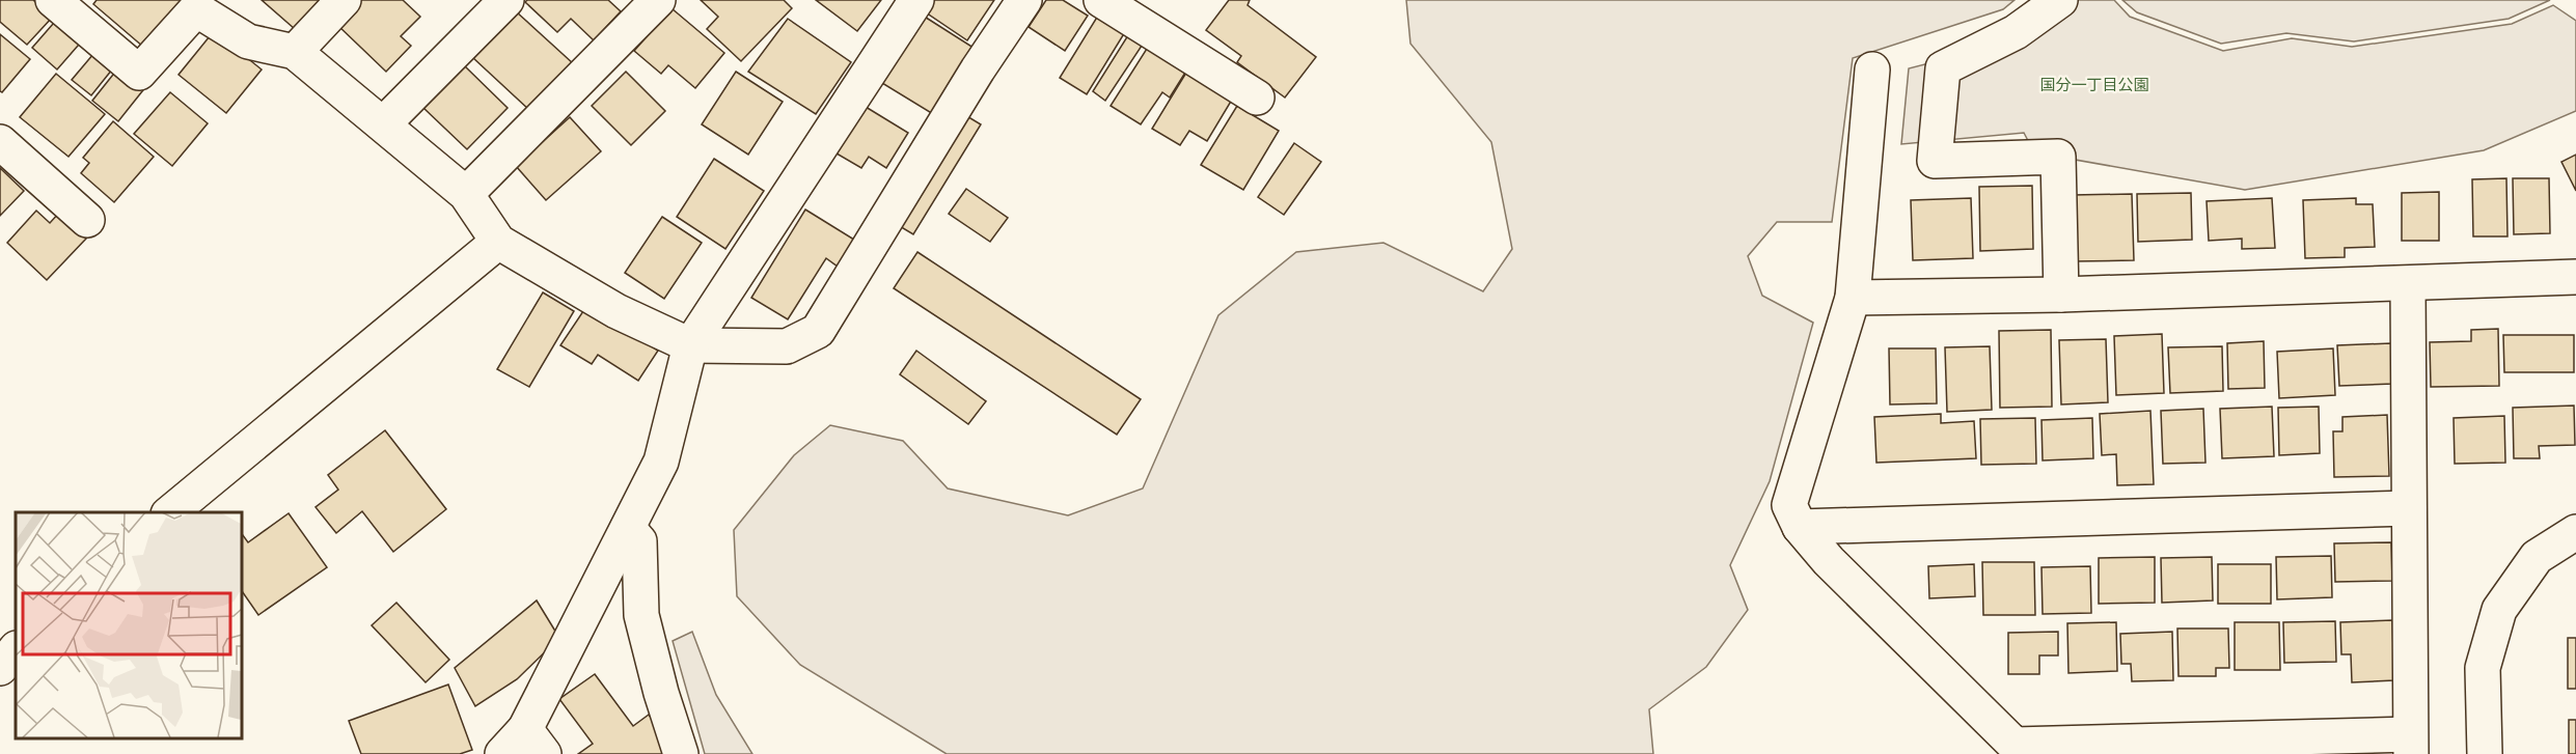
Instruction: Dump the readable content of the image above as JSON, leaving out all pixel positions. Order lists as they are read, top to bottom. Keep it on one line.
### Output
{"parks":["国分一丁目公園"]}
